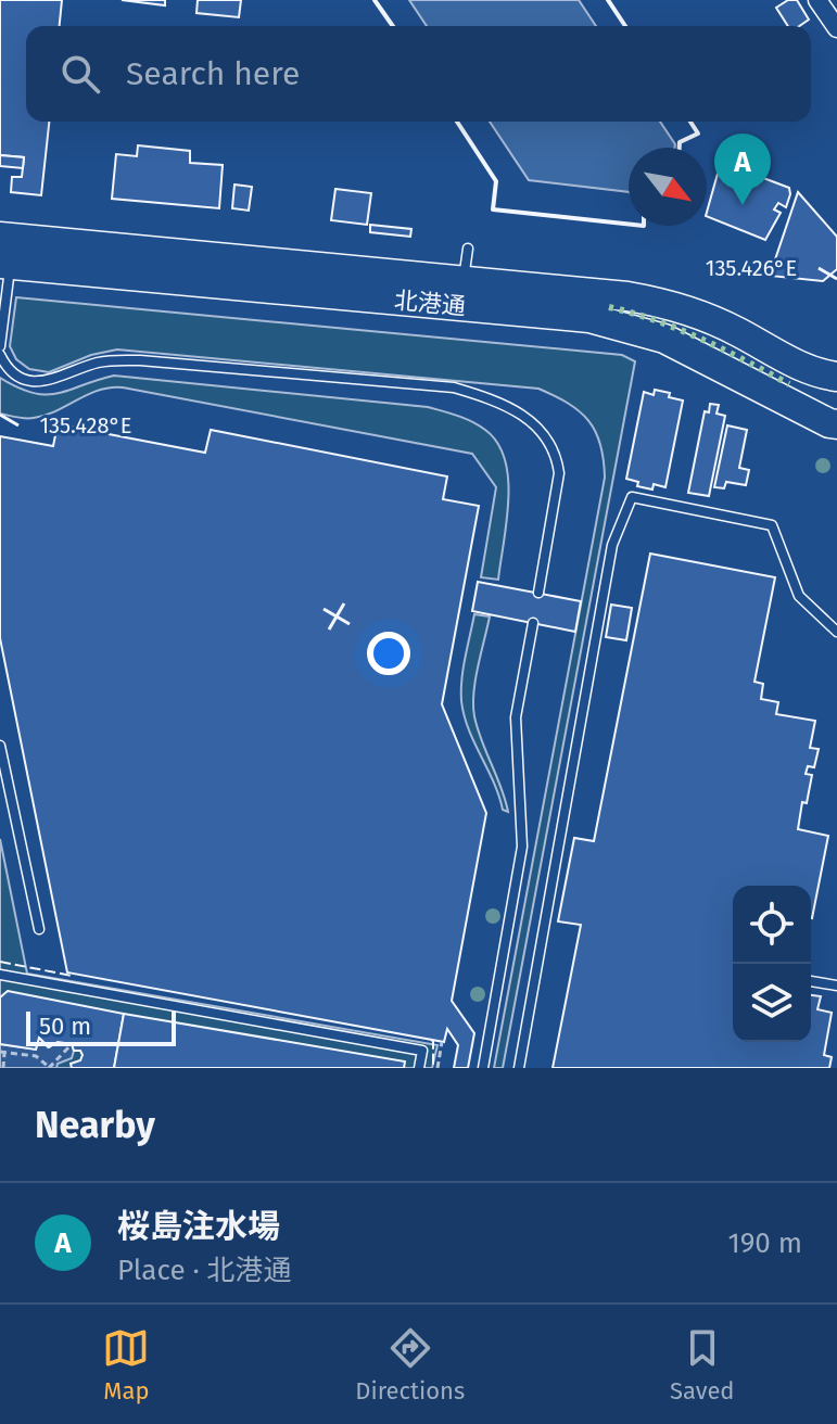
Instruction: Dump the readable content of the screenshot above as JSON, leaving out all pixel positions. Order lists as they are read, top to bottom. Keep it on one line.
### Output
{"streets":{"main road":["北港通"]},"scale_bar":"50 m","north":"bottom right","page":{"search":"Search here","pins":"A","scale":"50 m","heading":"Nearby","list":[{"mark":"A","name":"桜島注水場","note":"Place · 北港通","value":"190 m"}],"nav":["Map","Directions","Saved"]},"coordinates":["135.426°E","135.428°E"]}
